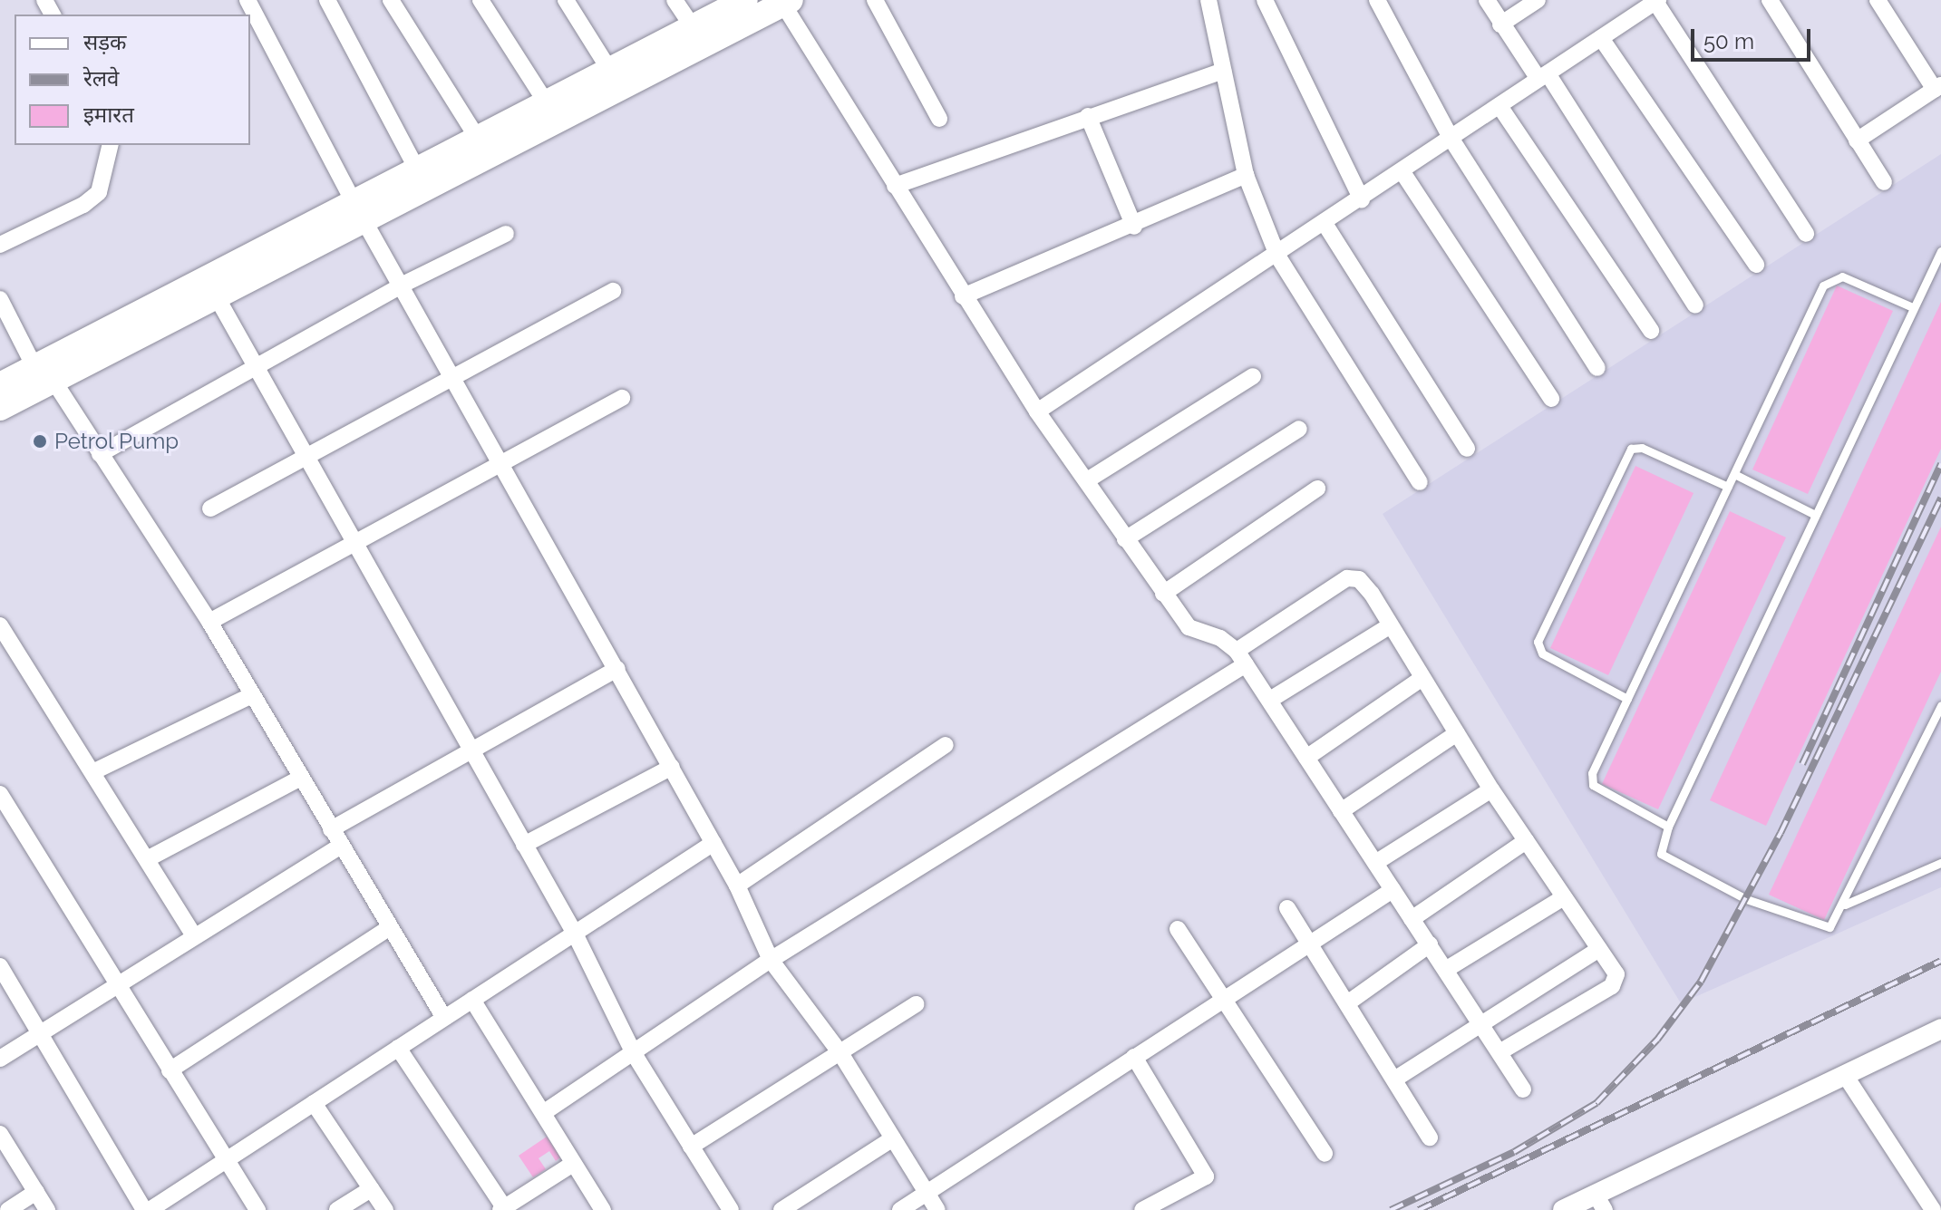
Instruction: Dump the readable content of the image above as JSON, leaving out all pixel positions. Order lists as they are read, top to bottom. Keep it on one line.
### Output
{"places":["Petrol Pump"],"legend":["सड़क","रेलवे","इमारत"],"scale_bar":"50 m"}
